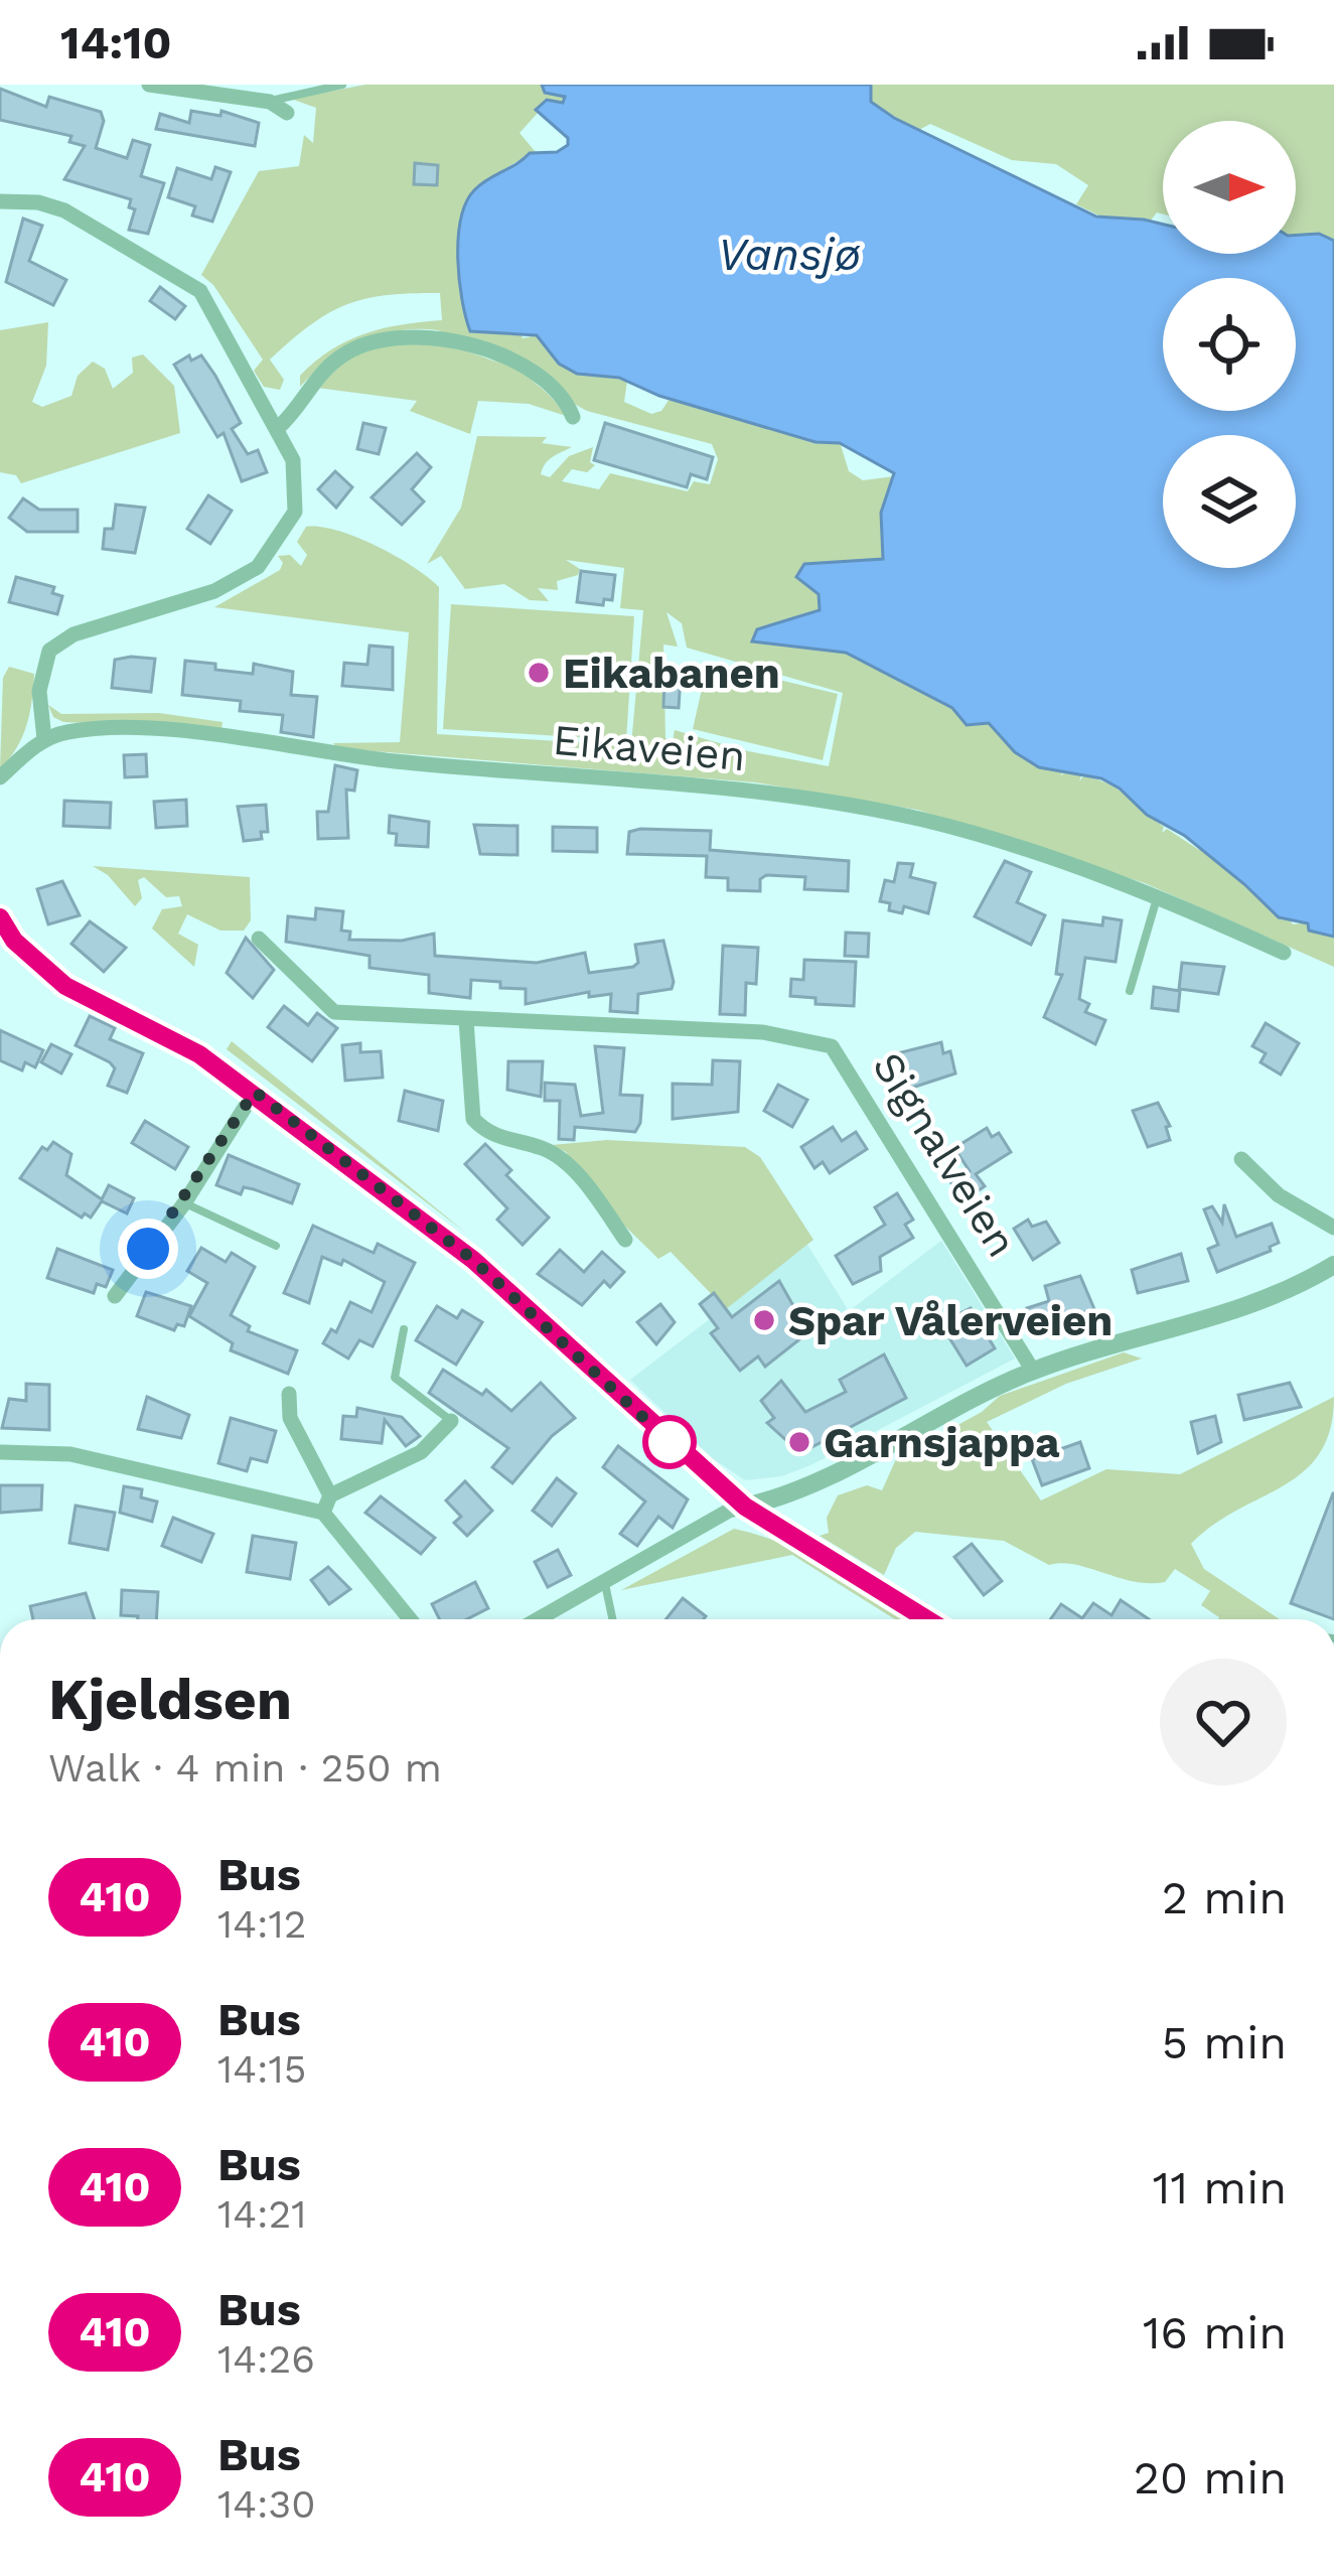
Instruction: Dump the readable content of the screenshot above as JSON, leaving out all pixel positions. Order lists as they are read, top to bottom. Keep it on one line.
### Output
{"streets":{"street":["Eikaveien","Signalveien"]},"water":["Vansjø"],"places":["Eikabanen","Spar Vålerveien","Garnsjappa"],"lines":["bus line 410"],"north":"right","page":{"status":"14:10","heading":["Kjeldsen","Walk · 4 min · 250 m"],"list":[{"mark":"410","name":"Bus","note":"14:12","value":"2 min"},{"mark":"410","name":"Bus","note":"14:15","value":"5 min"},{"mark":"410","name":"Bus","note":"14:21","value":"11 min"},{"mark":"410","name":"Bus","note":"14:26","value":"16 min"},{"mark":"410","name":"Bus","note":"14:30","value":"20 min"}]}}
